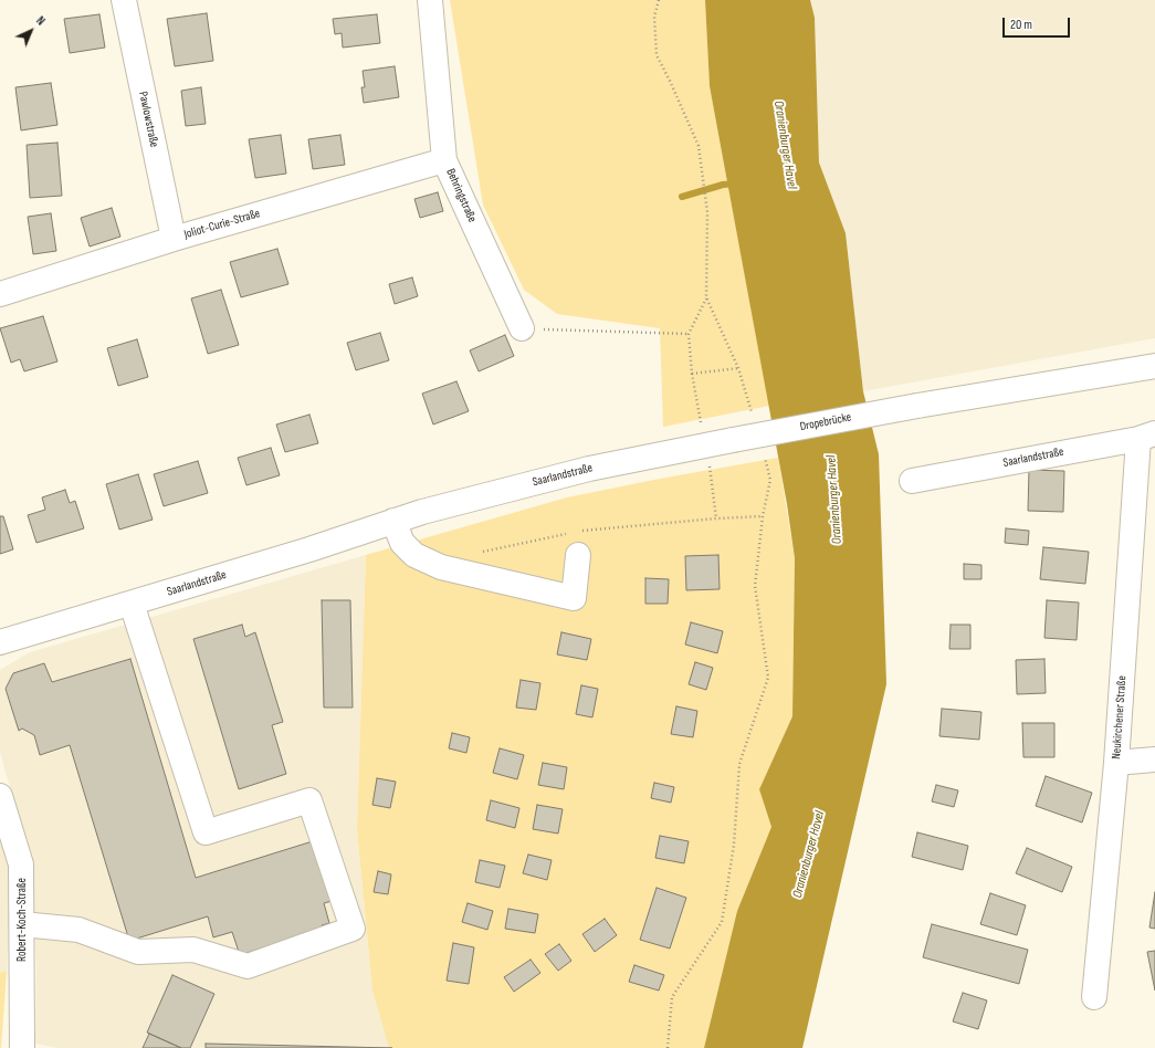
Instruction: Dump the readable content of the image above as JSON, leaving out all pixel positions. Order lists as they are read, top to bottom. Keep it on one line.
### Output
{"streets":{"street":["Pawlowstraße","Behringstraße","Joliot-Curie-Straße","Dropebrücke","Saarlandstraße","Neukirchener Straße","Robert-Koch-Straße"]},"crossings":[["Pawlowstraße","Joliot-Curie-Straße"],["Behringstraße","Joliot-Curie-Straße"],["Dropebrücke","Saarlandstraße"],["Saarlandstraße","Neukirchener Straße"]],"water":["Oranienburger Havel"],"scale_bar":"20 m","north":"top right"}
